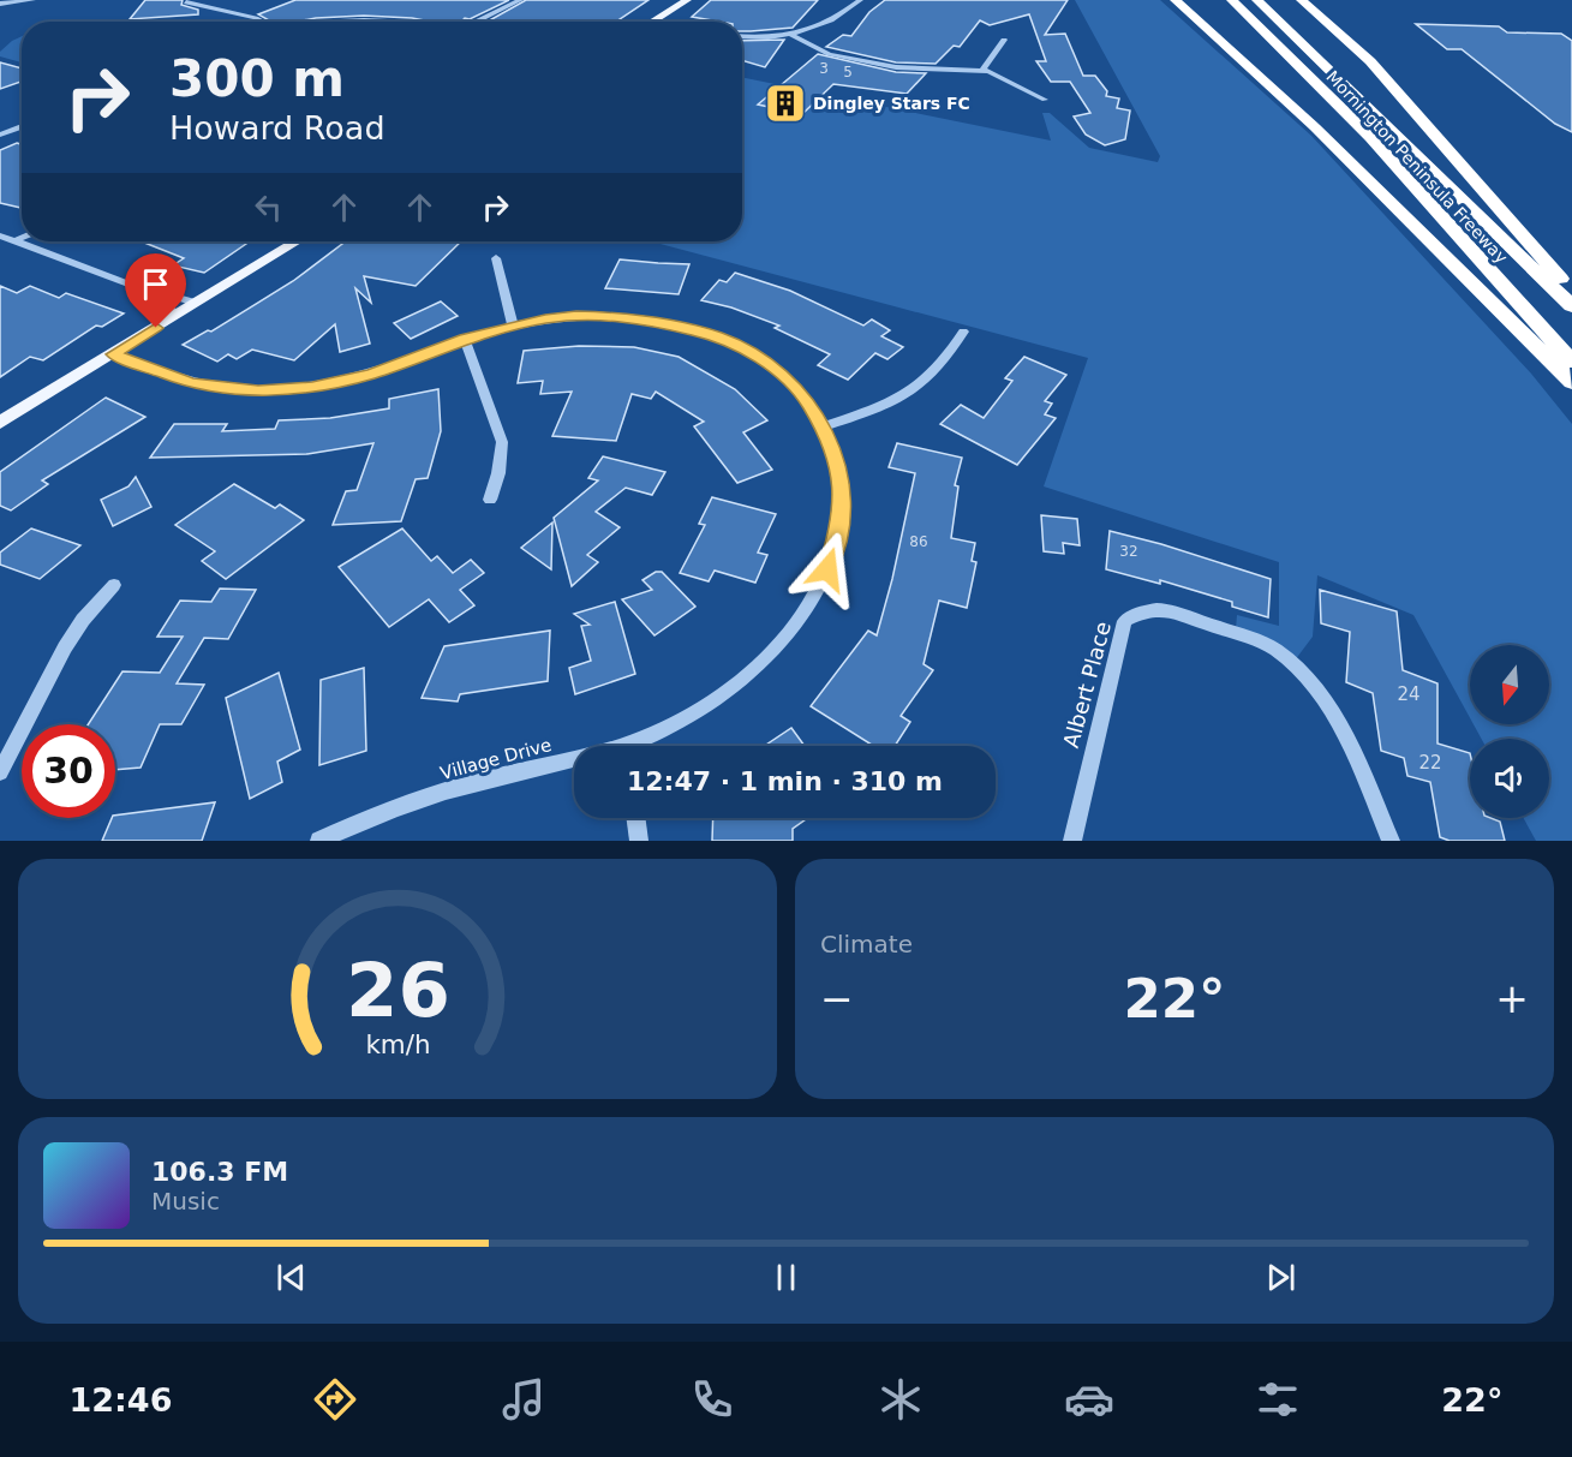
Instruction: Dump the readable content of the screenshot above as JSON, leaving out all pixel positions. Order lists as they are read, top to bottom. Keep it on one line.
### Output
{"streets":{"highway":["Mornington Peninsula Freeway"],"street":["Albert Place","Village Drive"]},"places":{"building":["Dingley Stars FC"]},"house_numbers":["3","5","86","32","24","22"],"north":"bottom","page":{"turn":["300 m","Howard Road"],"limit":"30","trip":"12:47 · 1 min · 310 m","tile":"Climate","heat":["−","22°","+"],"song":["106.3 FM","Music"],"tabs":["12:46","22°"],"gauge":["26","km/h"]}}
